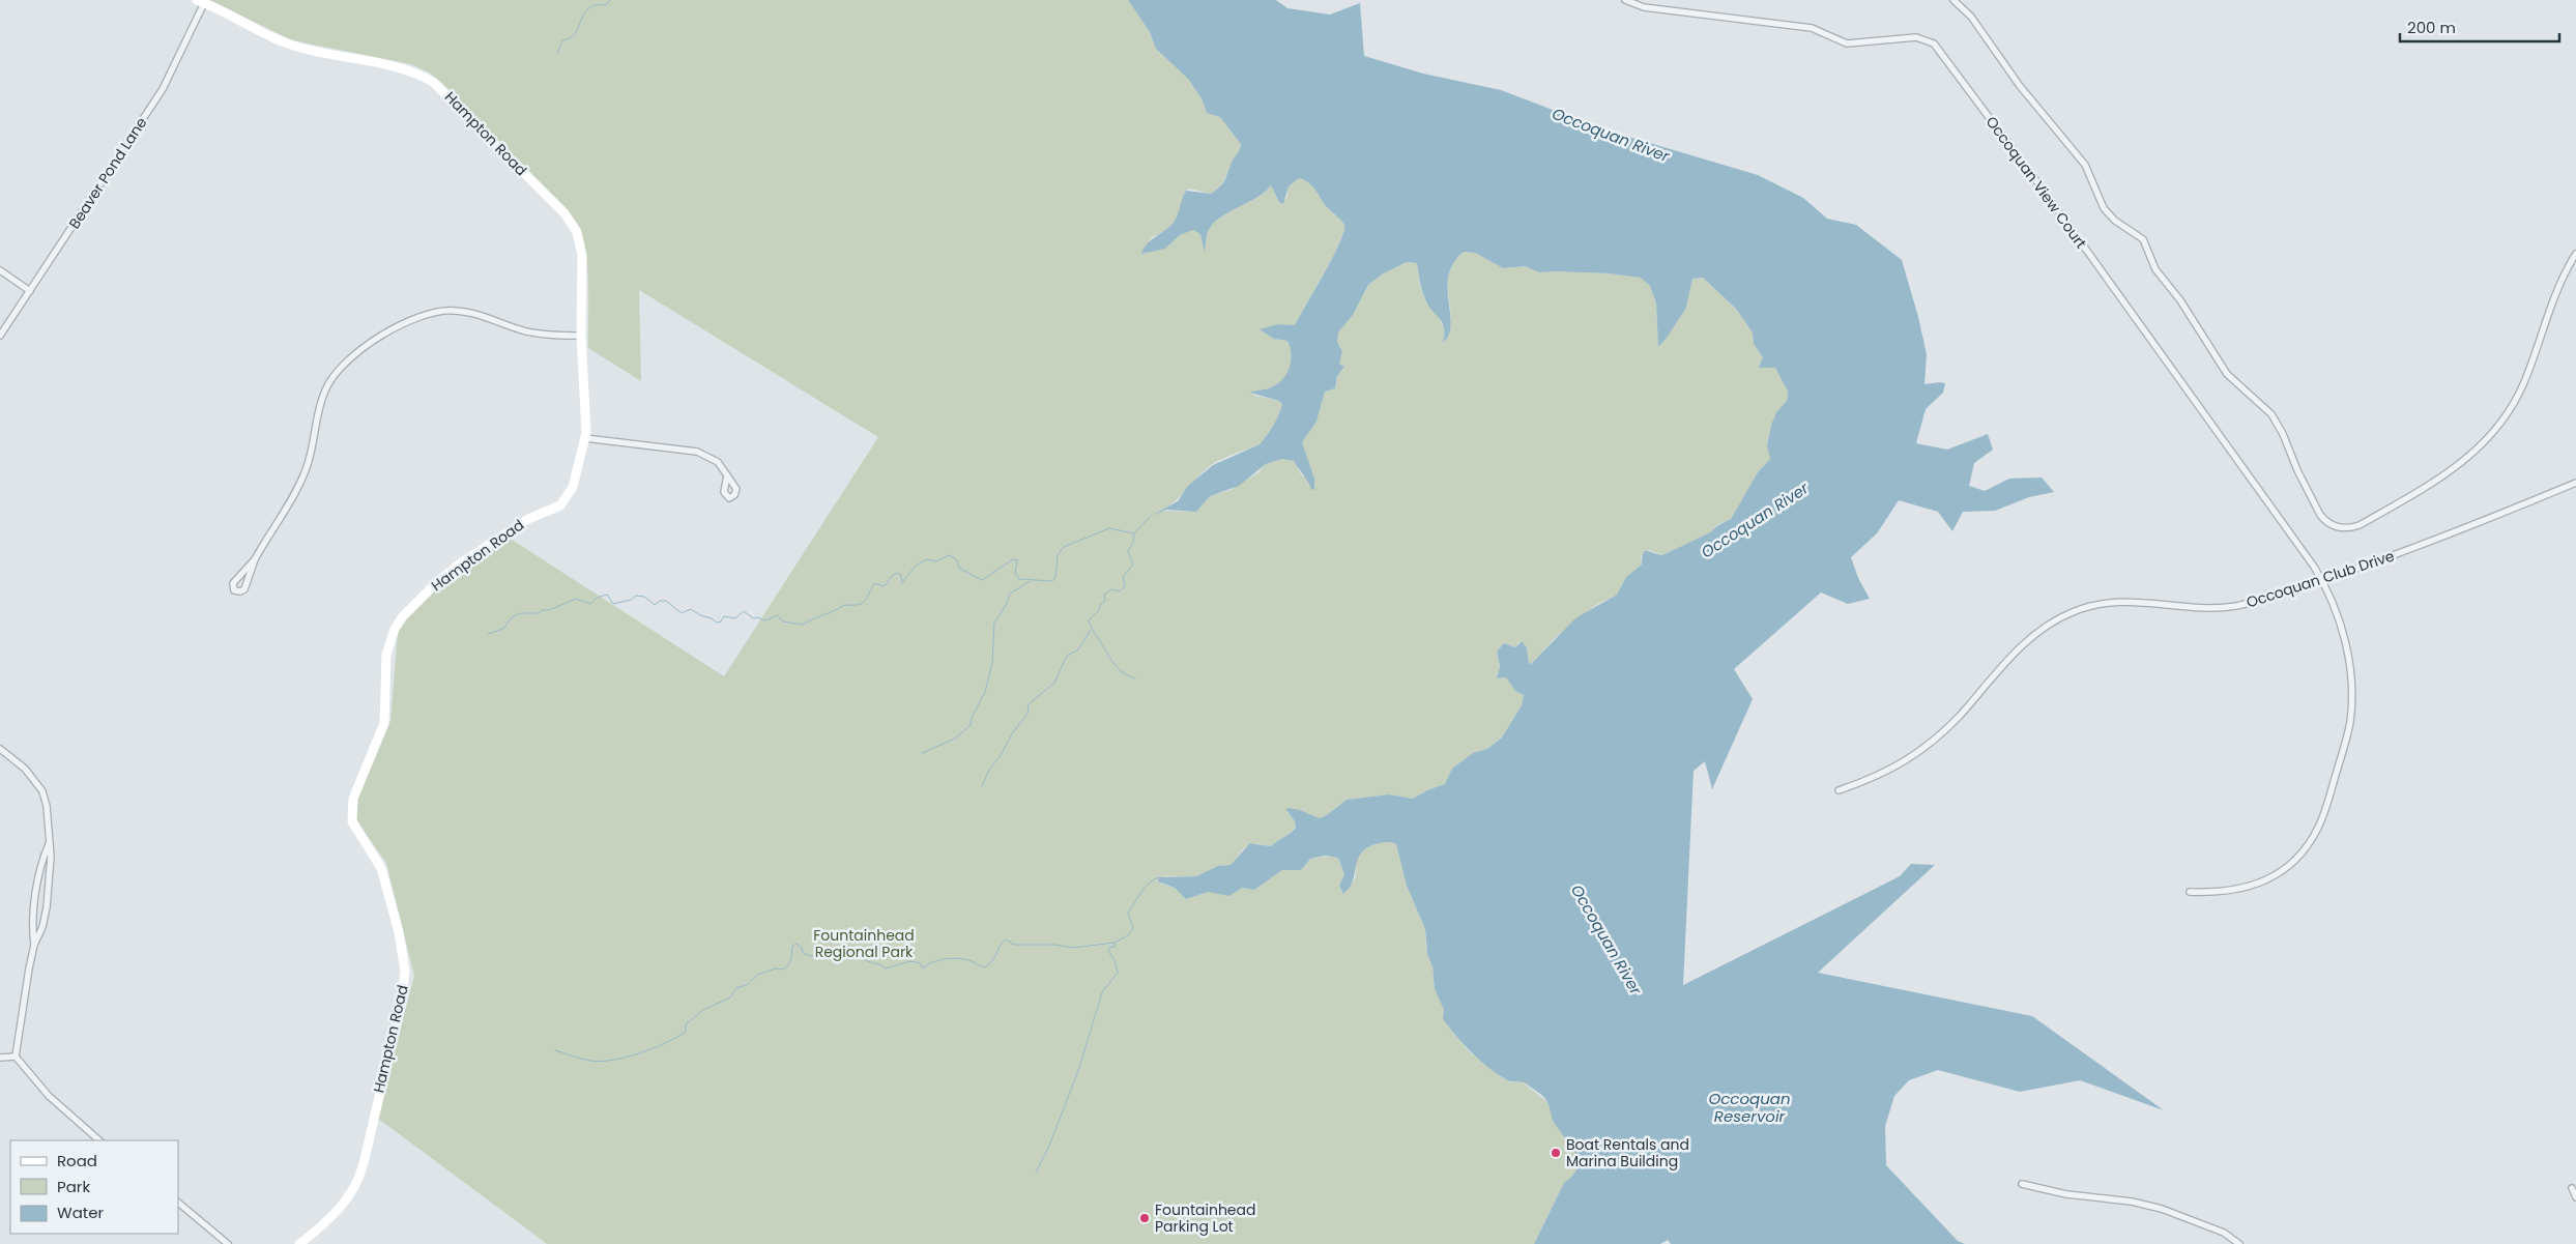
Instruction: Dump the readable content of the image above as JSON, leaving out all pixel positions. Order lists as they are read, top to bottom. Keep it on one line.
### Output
{"streets":{"street":["Hampton Road","Beaver Pond Lane","Occoquan View Court","Occoquan Club Drive"]},"crossings":[["Hampton Road","Beaver Pond Lane"],["Occoquan View Court","Occoquan Club Drive"]],"water":["Occoquan River","Occoquan Reservoir"],"parks":["Fountainhead Regional Park"],"places":["Boat Rentals and Marina Building","Fountainhead Parking Lot"],"legend":["Road","Park","Water"],"scale_bar":"200 m"}
